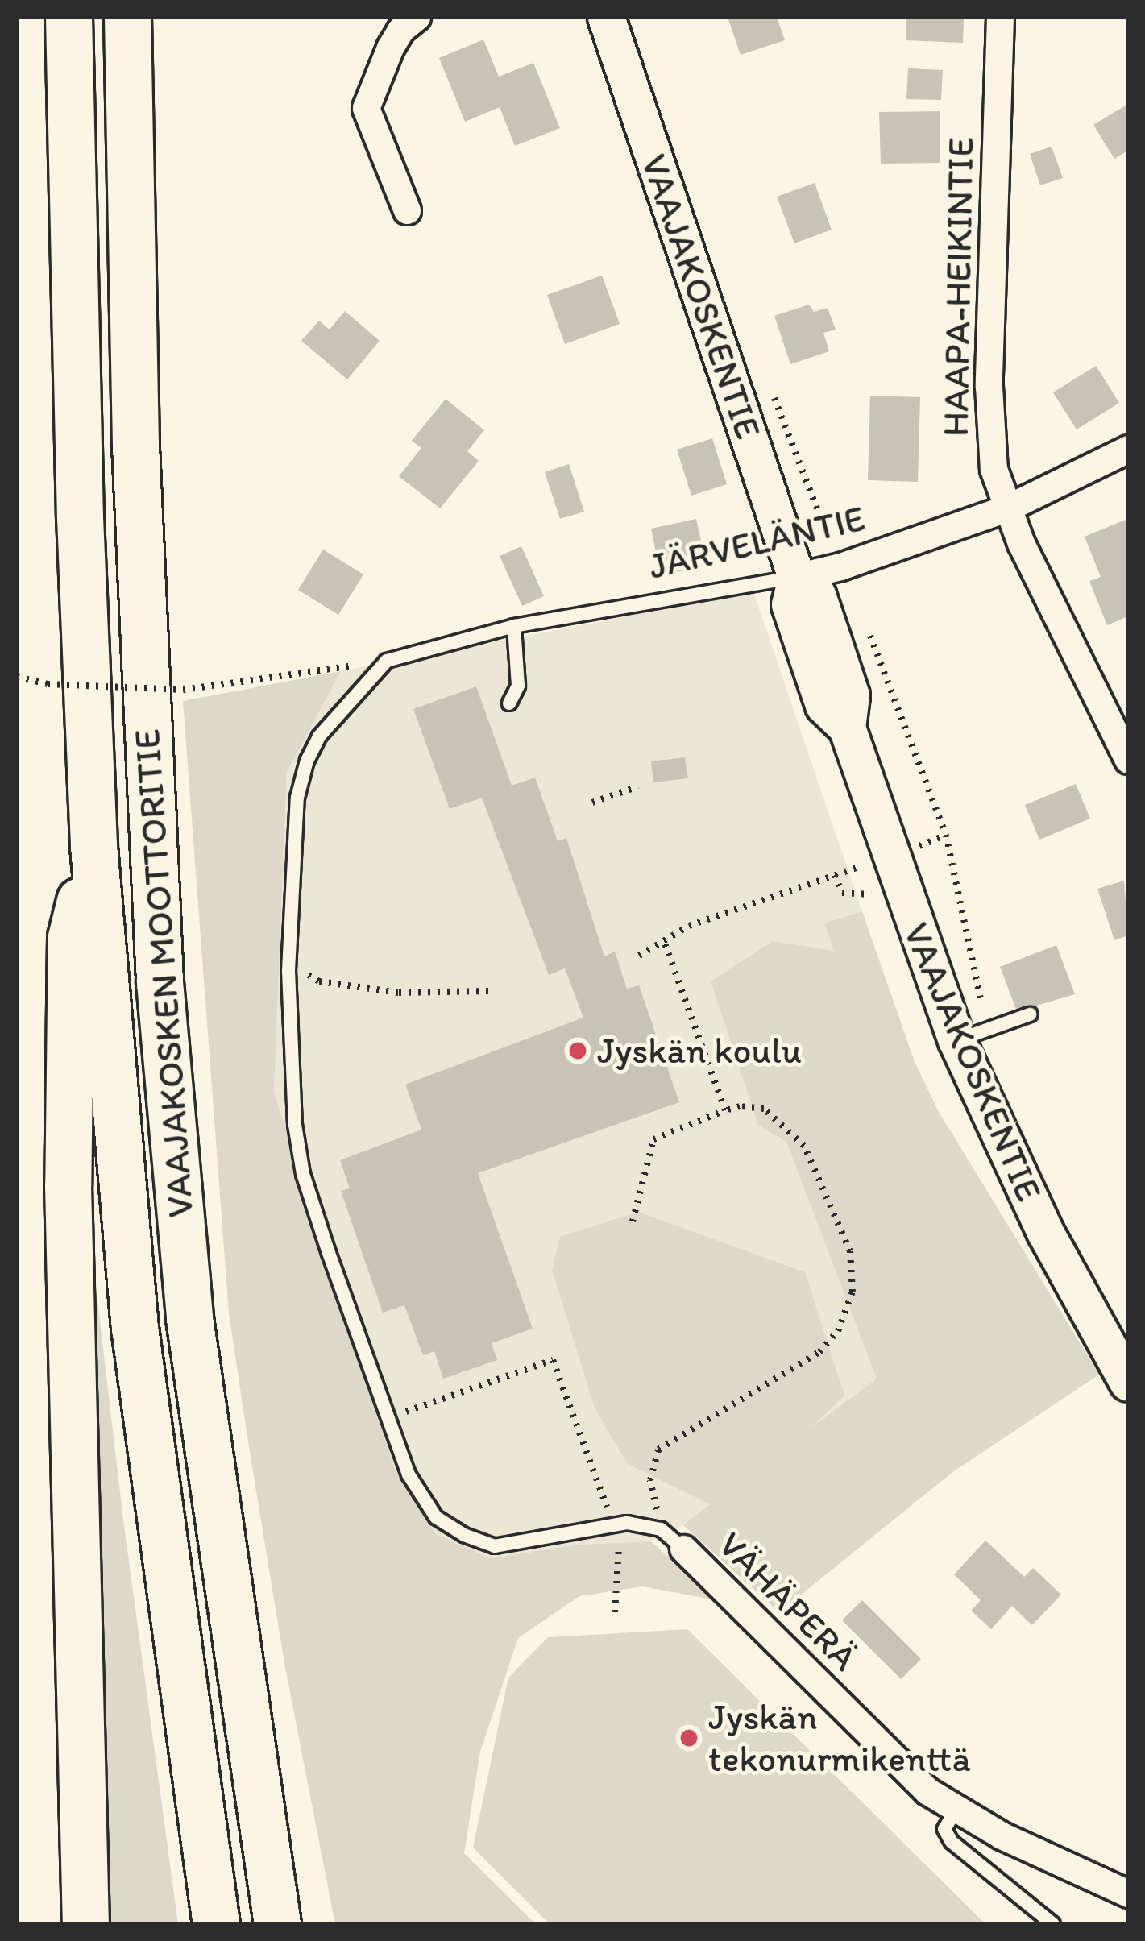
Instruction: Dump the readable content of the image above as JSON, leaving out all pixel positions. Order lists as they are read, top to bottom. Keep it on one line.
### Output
{"streets":{"highway":["VAAJAKOSKEN MOOTTORITIE"],"main road":["VAAJAKOSKENTIE"],"street":["HAAPA-HEIKINTIE","JÄRVELÄNTIE","VÄHÄPERÄ"]},"crossings":[["HAAPA-HEIKINTIE","JÄRVELÄNTIE"],["VAAJAKOSKENTIE","JÄRVELÄNTIE"]],"places":["Jyskän koulu","Jyskän tekonurmikenttä"]}
